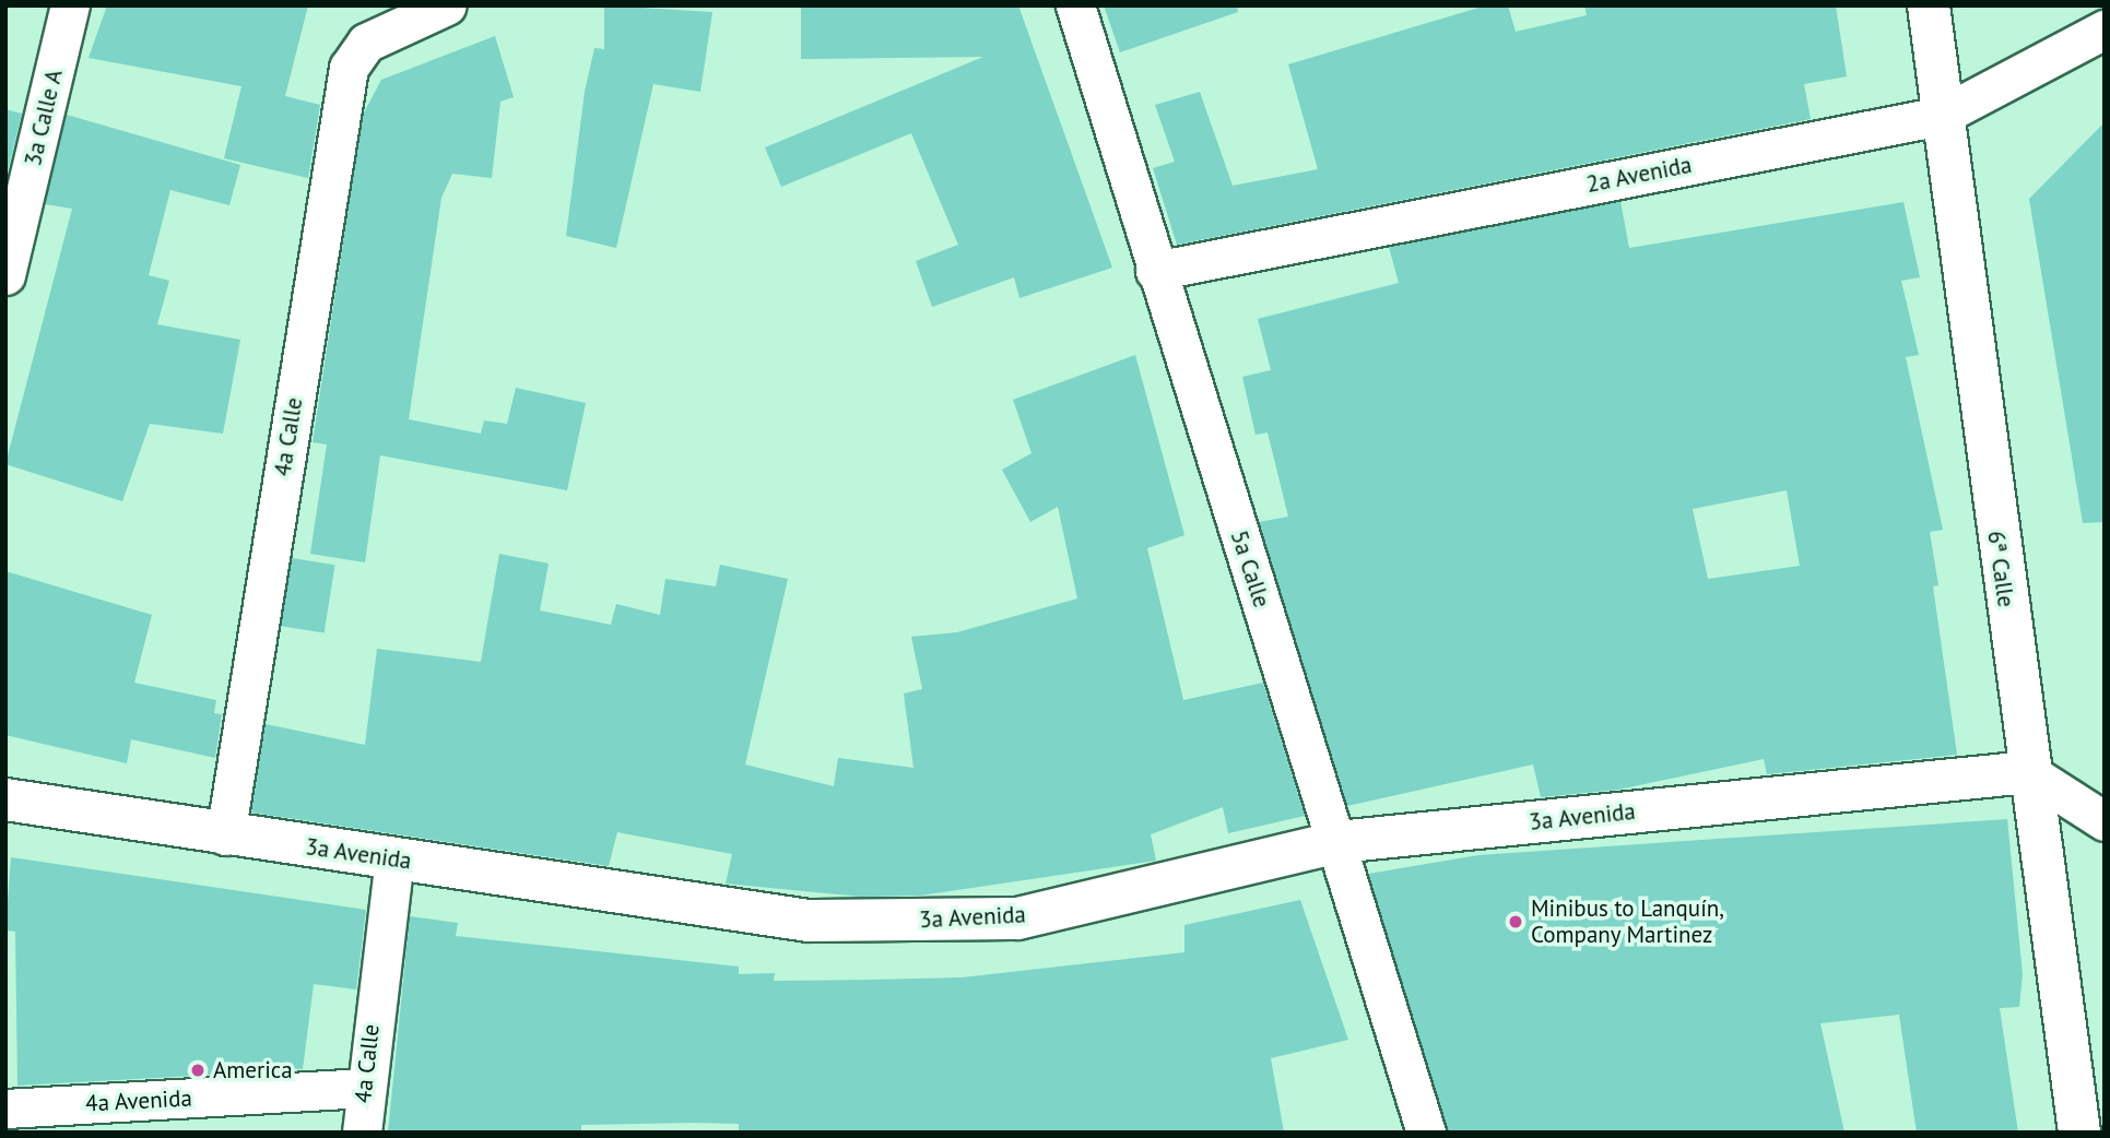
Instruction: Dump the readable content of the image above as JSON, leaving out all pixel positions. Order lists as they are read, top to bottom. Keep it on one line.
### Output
{"streets":{"street":["3a Calle A","2a Avenida","4a Calle","5a Calle","6ª Calle","3a Avenida","4a Avenida"]},"crossings":[["2a Avenida","5a Calle"],["2a Avenida","6ª Calle"],["4a Calle","3a Avenida"],["4a Calle","4a Avenida"],["5a Calle","3a Avenida"],["6ª Calle","3a Avenida"]],"places":["Minibus to Lanquín, Company Martinez","America"]}
